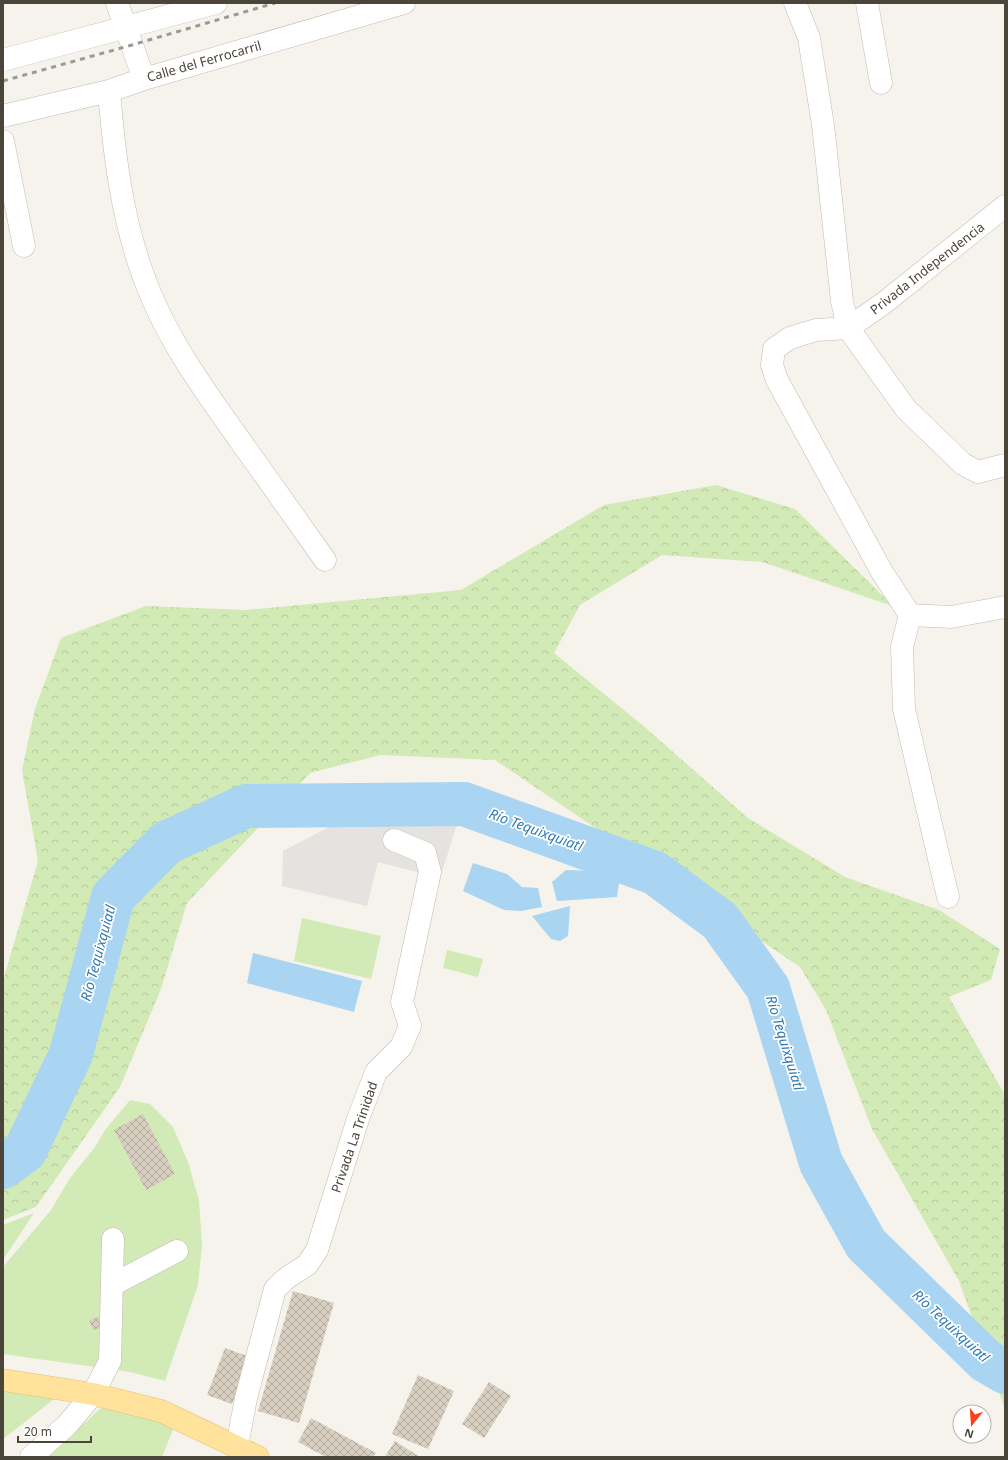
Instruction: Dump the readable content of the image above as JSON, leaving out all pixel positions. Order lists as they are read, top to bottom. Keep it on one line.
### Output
{"streets":{"street":["Calle del Ferrocarril","Privada Independencia","Privada La Trinidad"]},"water":["Río Tequixquiatl"],"scale_bar":"20 m","north":"bottom"}
